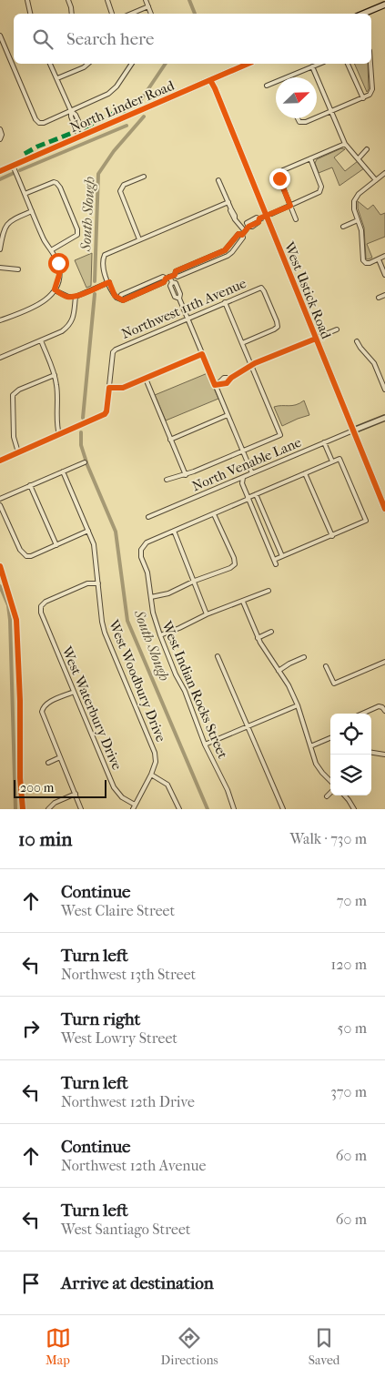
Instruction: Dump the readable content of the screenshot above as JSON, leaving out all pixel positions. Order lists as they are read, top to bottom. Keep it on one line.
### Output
{"streets":{"main road":["North Linder Road","West Ustick Road"],"street":["Northwest 11th Avenue","North Venable Lane","West Woodbury Drive","West Indian Rocks Street","West Waterbury Drive"]},"crossings":[["North Linder Road","West Ustick Road"],["West Ustick Road","North Venable Lane"],["West Woodbury Drive","West Waterbury Drive"]],"water":["South Slough"],"scale_bar":"200 m","north":"top right","page":{"search":"Search here","scale":"200 m","heading":["10 min","Walk · 730 m"],"list":[["Continue","West Claire Street","70 m"],["Turn left","Northwest 13th Street","120 m"],["Turn right","West Lowry Street","50 m"],["Turn left","Northwest 12th Drive","370 m"],["Continue","Northwest 12th Avenue","60 m"],["Turn left","West Santiago Street","60 m"],"Arrive at destination"],"nav":["Map","Directions","Saved"]}}
